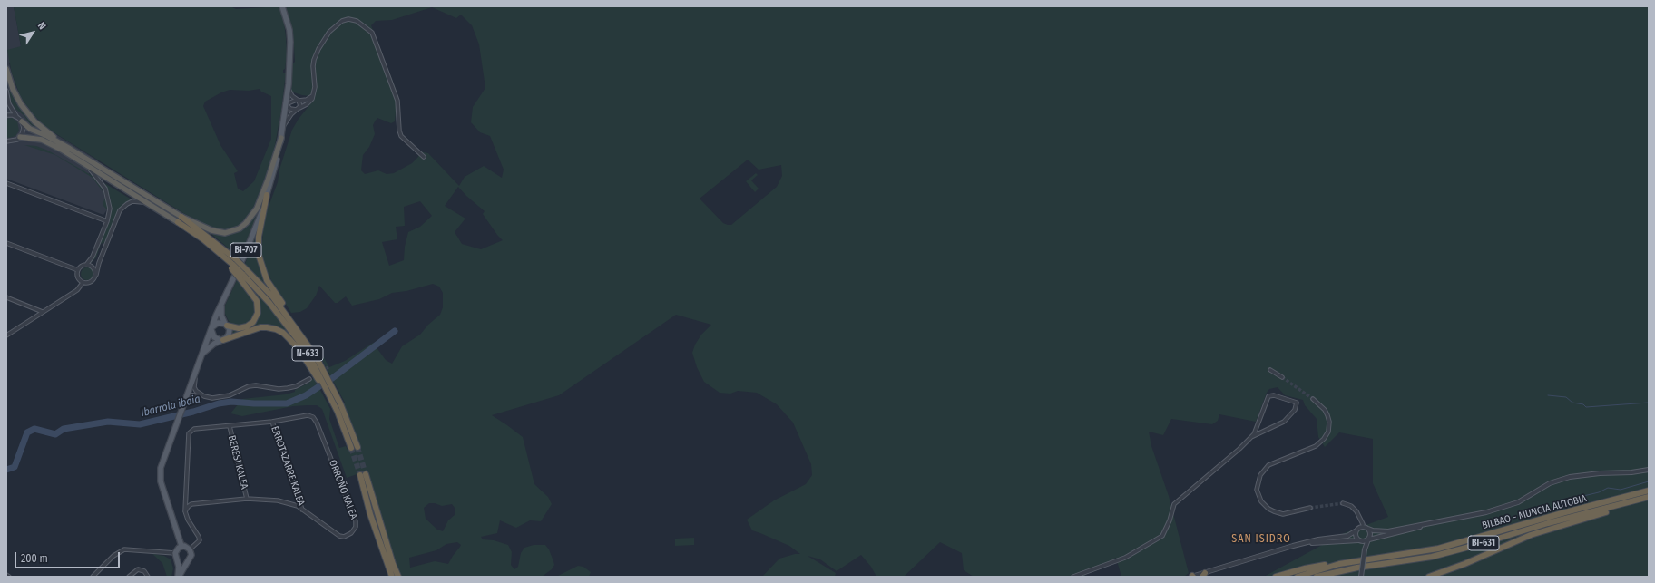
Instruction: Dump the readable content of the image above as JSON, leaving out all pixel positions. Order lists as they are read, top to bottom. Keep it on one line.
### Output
{"streets":{"highway":["N-633","BILBAO - MUNGIA AUTOBIA","BI-631"],"main road":["BI-707"],"street":["BERESI KALEA","ERROTAZARRE KALEA","ORROÑO KALEA"]},"crossings":[["BERESI KALEA","ORROÑO KALEA"],["ERROTAZARRE KALEA","ORROÑO KALEA"]],"districts":["SAN ISIDRO"],"water":["Ibarrola ibaia"],"scale_bar":"200 m","north":"top right"}
